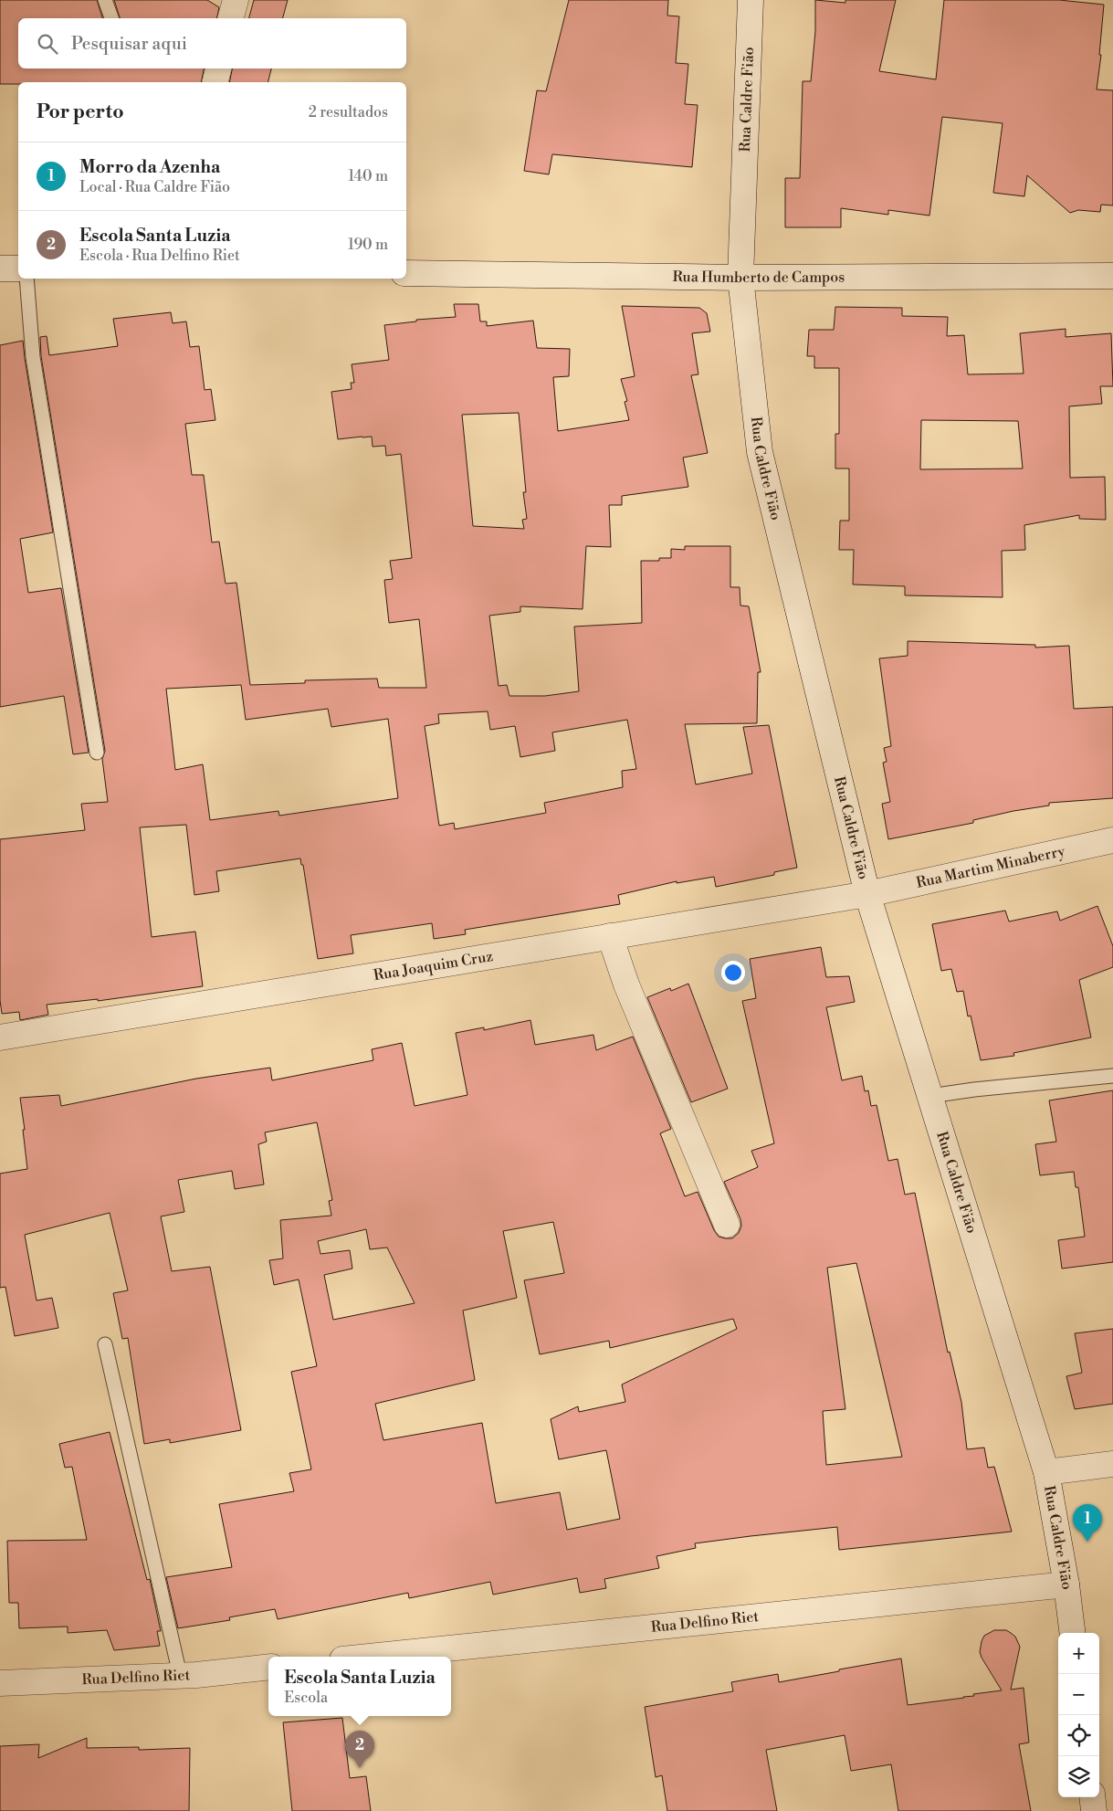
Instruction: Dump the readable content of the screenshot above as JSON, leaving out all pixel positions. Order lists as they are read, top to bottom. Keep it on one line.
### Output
{"streets":{"street":["Rua Caldre Fião","Rua Humberto de Campos","Rua Martim Minaberry","Rua Joaquim Cruz","Rua Delfino Riet"]},"crossings":[["Rua Caldre Fião","Rua Humberto de Campos"],["Rua Caldre Fião","Rua Martim Minaberry"],["Rua Caldre Fião","Rua Joaquim Cruz"],["Rua Caldre Fião","Rua Delfino Riet"],["Rua Martim Minaberry","Rua Joaquim Cruz"]],"page":{"search":"Pesquisar aqui","heading":["Por perto","2 resultados"],"list":[{"mark":"1","name":"Morro da Azenha","note":"Local · Rua Caldre Fião","value":"140 m"},{"mark":"2","name":"Escola Santa Luzia","note":"Escola · Rua Delfino Riet","value":"190 m"}],"pins":["1","2"],"map_buttons":["+","−"],"popup":["Escola Santa Luzia","Escola"]}}
